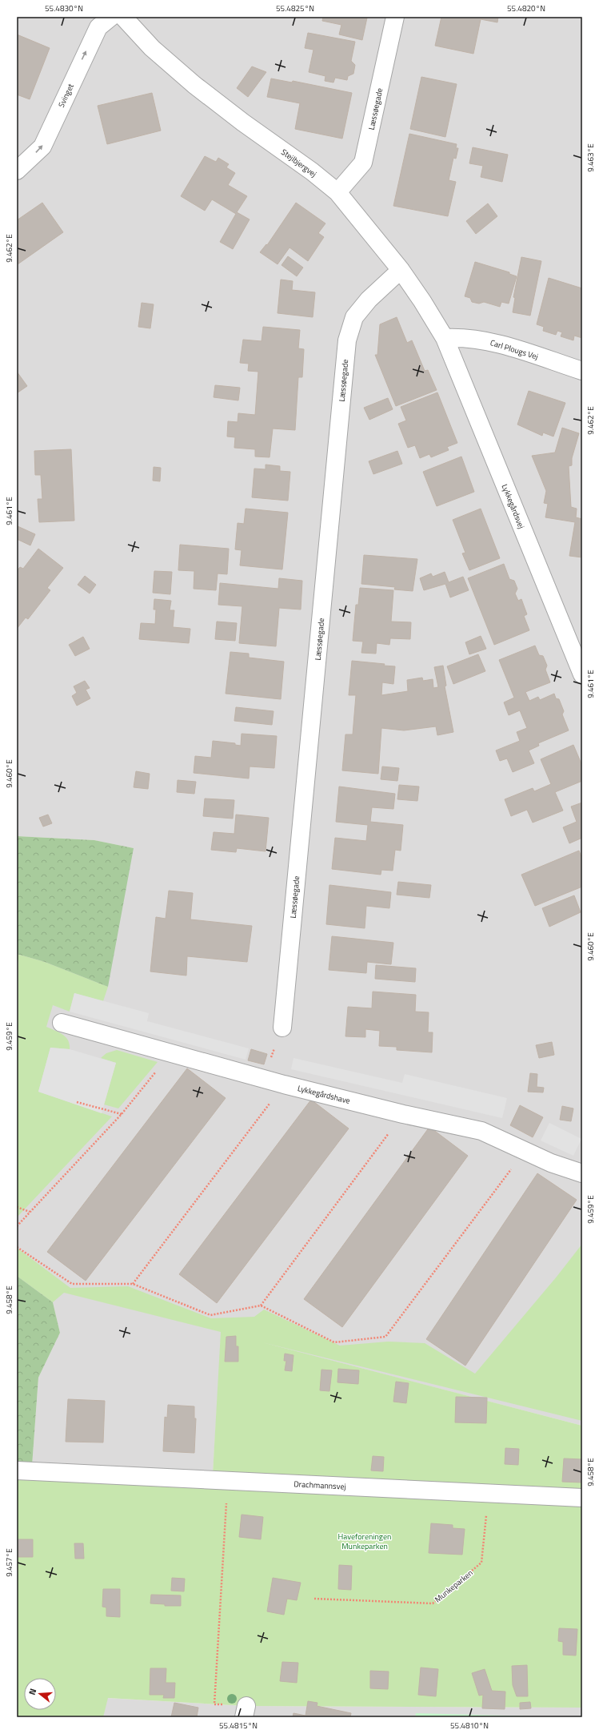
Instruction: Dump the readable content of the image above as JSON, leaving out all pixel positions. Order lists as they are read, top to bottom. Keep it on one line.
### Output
{"streets":{"street":["Svinget","Læssøegade","Stejlbjergvej","Carl Plougs Vej","Lykkegårdsvej","Lykkegårdshave","Drachmannsvej"],"path":["Munkeparken"]},"crossings":[["Læssøegade","Stejlbjergvej"],["Stejlbjergvej","Carl Plougs Vej"],["Stejlbjergvej","Lykkegårdsvej"],["Carl Plougs Vej","Lykkegårdsvej"],["Drachmannsvej","Munkeparken"]],"one_way":["Svinget"],"parks":["Haveforeningen Munkeparken"],"north":"left","coordinates":["55.4830°N","55.4825°N","55.4820°N","9.463°E","9.462°E","9.461°E","9.460°E","9.459°E","9.458°E","9.457°E","55.4815°N","55.4810°N"]}
